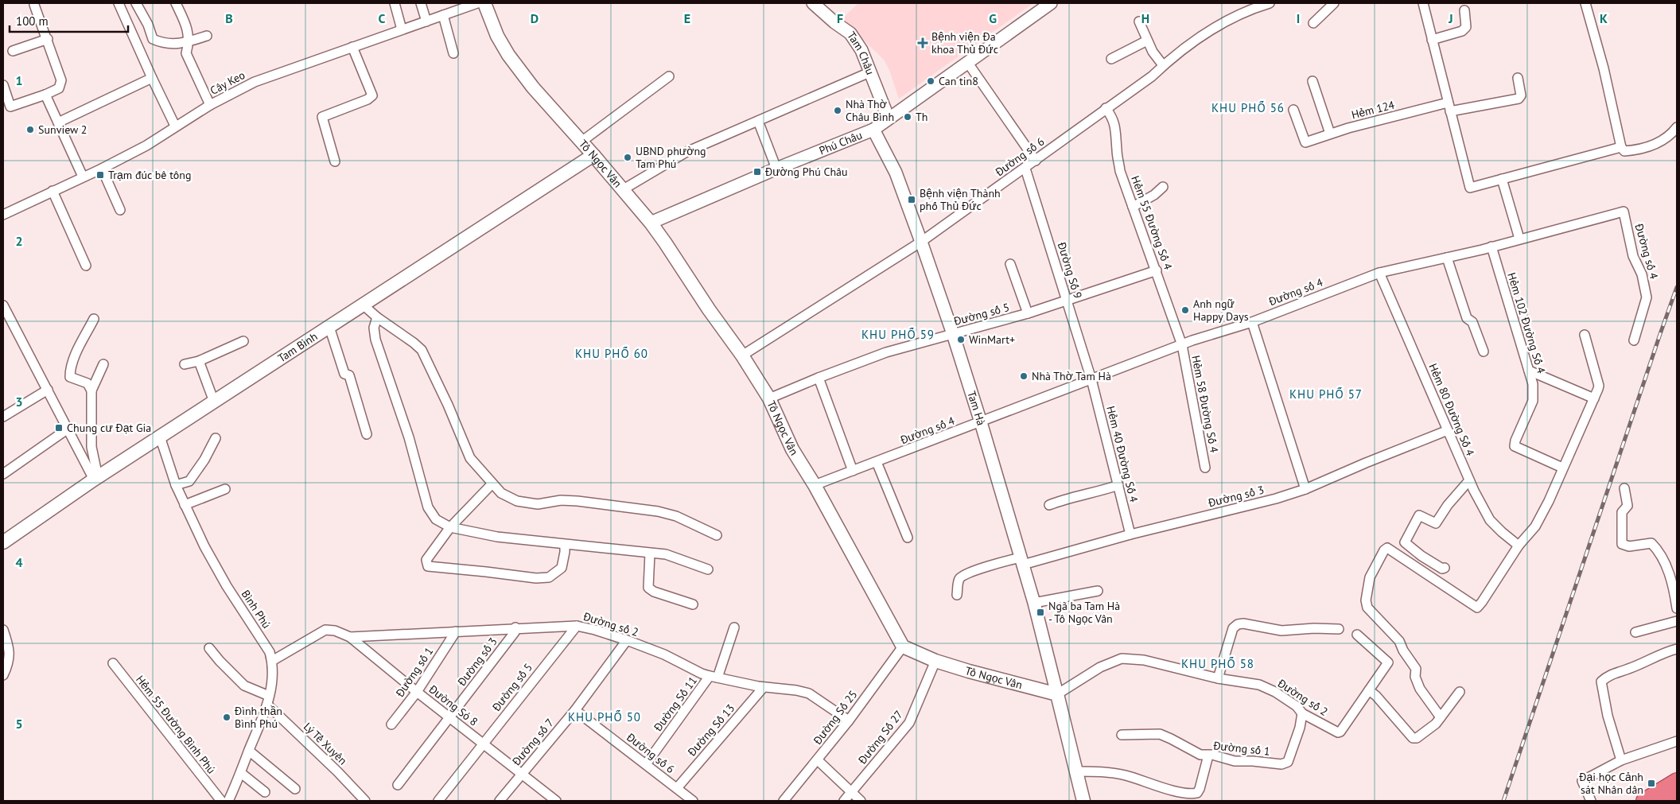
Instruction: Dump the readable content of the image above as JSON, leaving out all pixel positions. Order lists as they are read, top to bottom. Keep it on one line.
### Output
{"streets":{"main road":["Tô Ngọc Vân","Tam Bình"],"street":["Tam Châu","Cây Keo","Hẻm 124","Phú Châu","Đường số 6","Hẻm 55 Đường Số 4","Đường số 4","Đường Số 9","Đường số 5","Hẻm 102 Đường Số 4","Hẻm 58 Đường Số 4","Tam Hà","Hẻm 80 Đường Số 4","Hẻm 40 Đường Số 4","Đường số 3","Bình Phú","Đường số 2","Đường số 1","Đường Số 11","Đường Só 8","Đường Số 25","Hẻm 55 Đường Bình Phú","Đường Số 13","Đường Số 27","Đường số 7","Lý Tế Xuyên"]},"crossings":[["Tam Châu","Phú Châu"],["Phú Châu","Tô Ngọc Vân"],["Phú Châu","Tam Hà"],["Đường số 6","Tô Ngọc Vân"],["Đường số 6","Hẻm 55 Đường Số 4"],["Đường số 6","Đường Số 9"],["Đường số 6","Tam Hà"],["Đường số 6","Đường Số 11"],["Đường số 6","Đường Số 13"],["Đường số 6","Đường số 7"],["Tô Ngọc Vân","Đường số 4"],["Tô Ngọc Vân","Đường số 5"],["Tô Ngọc Vân","Tam Bình"],["Tô Ngọc Vân","Tam Hà"],["Tô Ngọc Vân","Đường số 2"],["Tô Ngọc Vân","Đường Số 25"],["Tô Ngọc Vân","Đường Số 27"],["Hẻm 55 Đường Số 4","Đường số 4"],["Hẻm 55 Đường Số 4","Đường số 5"],["Hẻm 55 Đường Số 4","Hẻm 58 Đường Số 4"],["Đường số 4","Đường Số 9"],["Đường số 4","Hẻm 102 Đường Số 4"],["Đường số 4","Hẻm 58 Đường Số 4"],["Đường số 4","Tam Hà"],["Đường số 4","Hẻm 80 Đường Số 4"],["Đường số 4","Hẻm 40 Đường Số 4"],["Đường Số 9","Đường số 5"],["Đường Số 9","Hẻm 40 Đường Số 4"],["Đường số 5","Tam Hà"],["Đường số 5","Đường số 2"],["Đường số 5","Đường Só 8"],["Tam Bình","Bình Phú"],["Tam Hà","Đường số 3"],["Tam Hà","Đường số 2"],["Hẻm 80 Đường Số 4","Đường số 3"],["Hẻm 40 Đường Số 4","Đường số 3"],["Đường số 3","Đường số 2"],["Đường số 3","Đường Só 8"],["Bình Phú","Đường Só 8"],["Bình Phú","Lý Tế Xuyên"],["Đường số 2","Đường số 1"],["Đường số 2","Đường Số 11"],["Đường số 2","Đường Só 8"],["Đường số 2","Đường Số 25"],["Đường số 2","Đường Số 13"],["Đường số 2","Đường số 7"],["Đường số 1","Đường Só 8"],["Đường Só 8","Đường số 7"]],"districts":["KHU PHỐ 56","KHU PHỐ 59","KHU PHỐ 60","KHU PHỐ 57","KHU PHỐ 58","KHU PHỐ 50"],"places":{"health":["Bệnh viện Đa khoa Thủ Đức"],"other":["Can tin8","Nhà Thờ Châu Bình","Th","Sunview 2","UBND phường Tam Phú","Anh ngữ Happy Days","WinMart+","Nhà Thờ Tam Hà","Đình thần Bình Phú"],"transit":["Đường Phú Châu","Trạm đúc bê tông","Bệnh viện Thành phố Thủ Đức","Chung cư Đạt Gia","Ngã ba Tam Hà - Tô Ngọc Vân","Đại học Cảnh sát Nhân dân"]},"scale_bar":"100 m","grid":{"columns":["B","C","D","E","F","G","H","I","J","K"],"rows":["1","2","3","4","5"]}}
